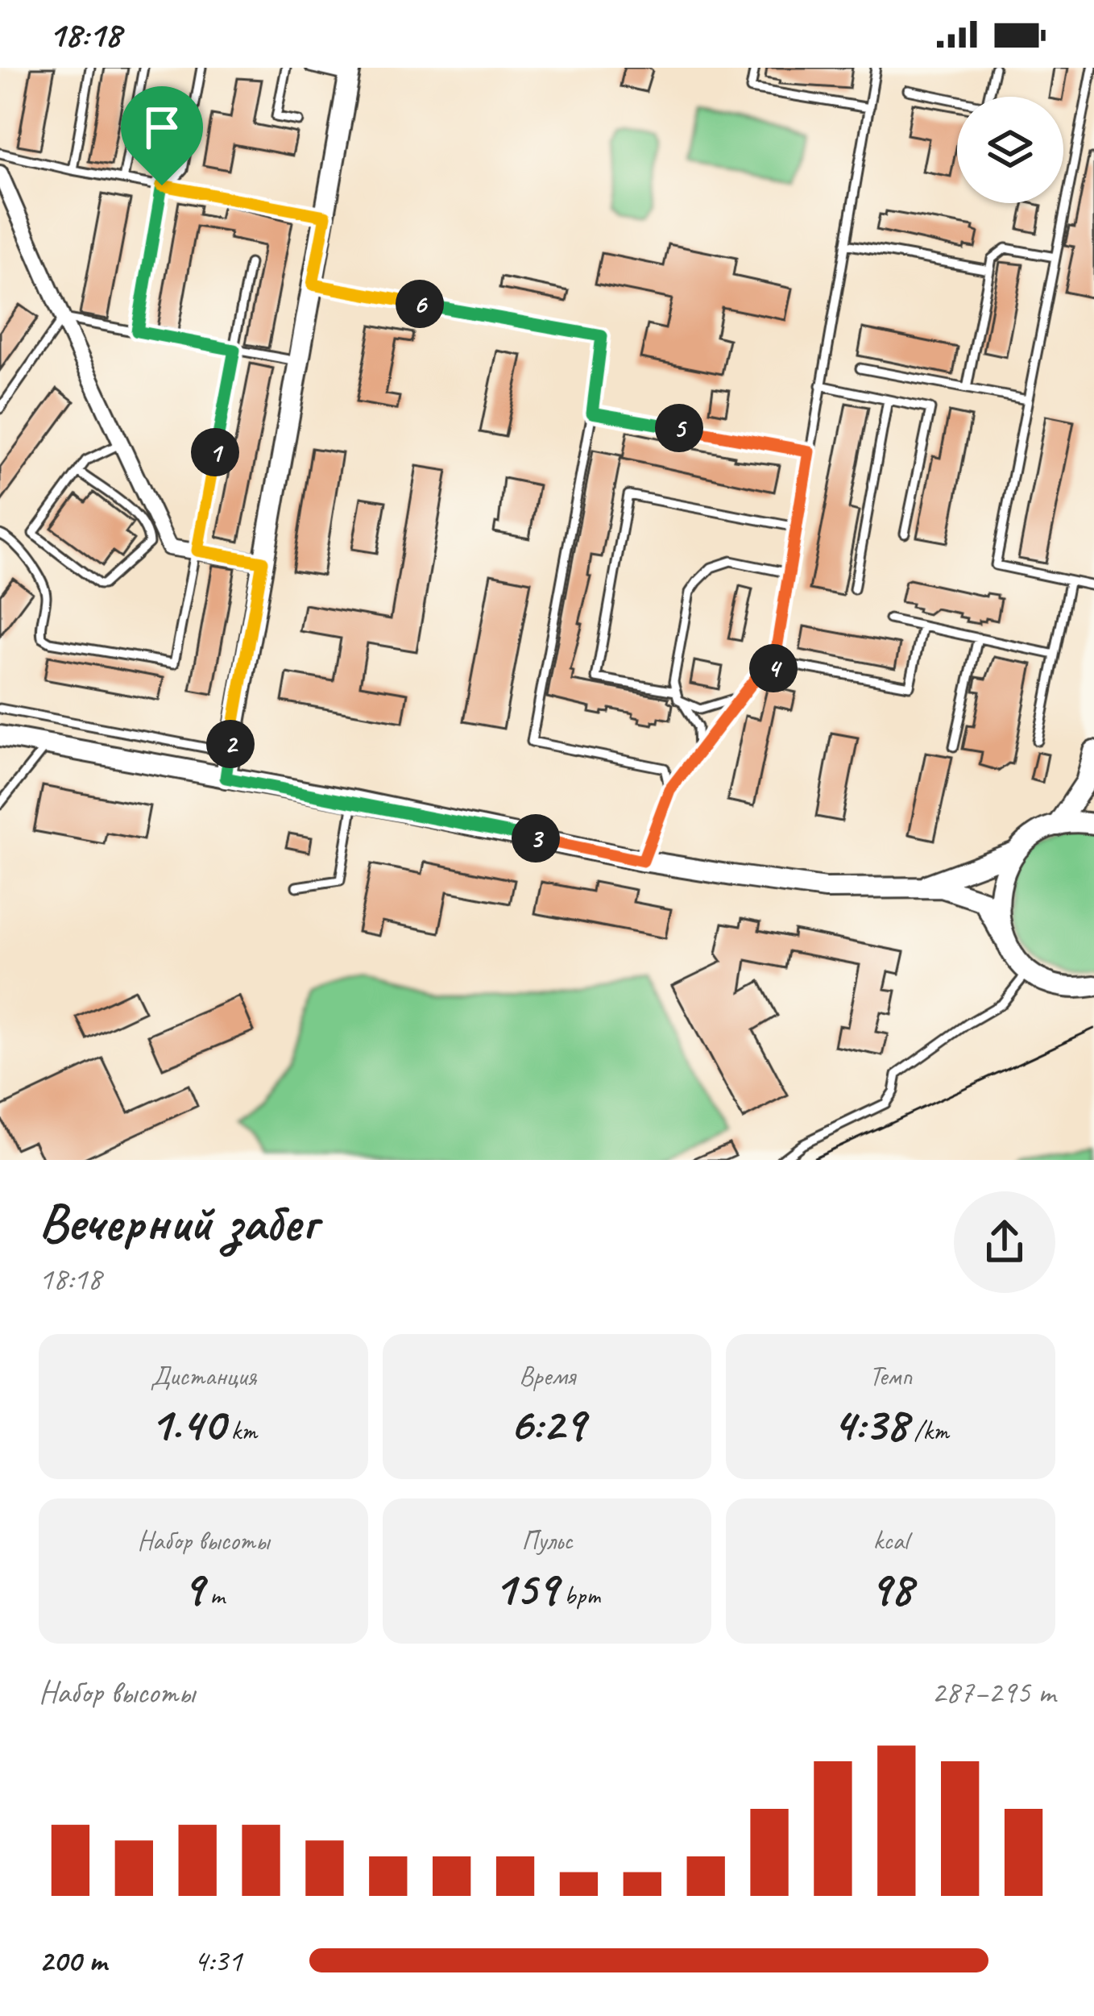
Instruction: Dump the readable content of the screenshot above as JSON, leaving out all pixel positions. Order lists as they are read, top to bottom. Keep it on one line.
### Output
{"page":{"status":"18:18","pins":["6","5","1","4","2","3"],"heading":["Вечерний забег","18:18"],"stats":[["Дистанция","1.40 km"],["Время","6:29"],["Темп","4:38 /km"],["Набор высоты","9 m"],["Пульс","159 bpm"],["kcal","98"]],"chart":["Набор высоты","287–295 m"],"list":[{"name":"200 m","note":"4:31"}]}}
